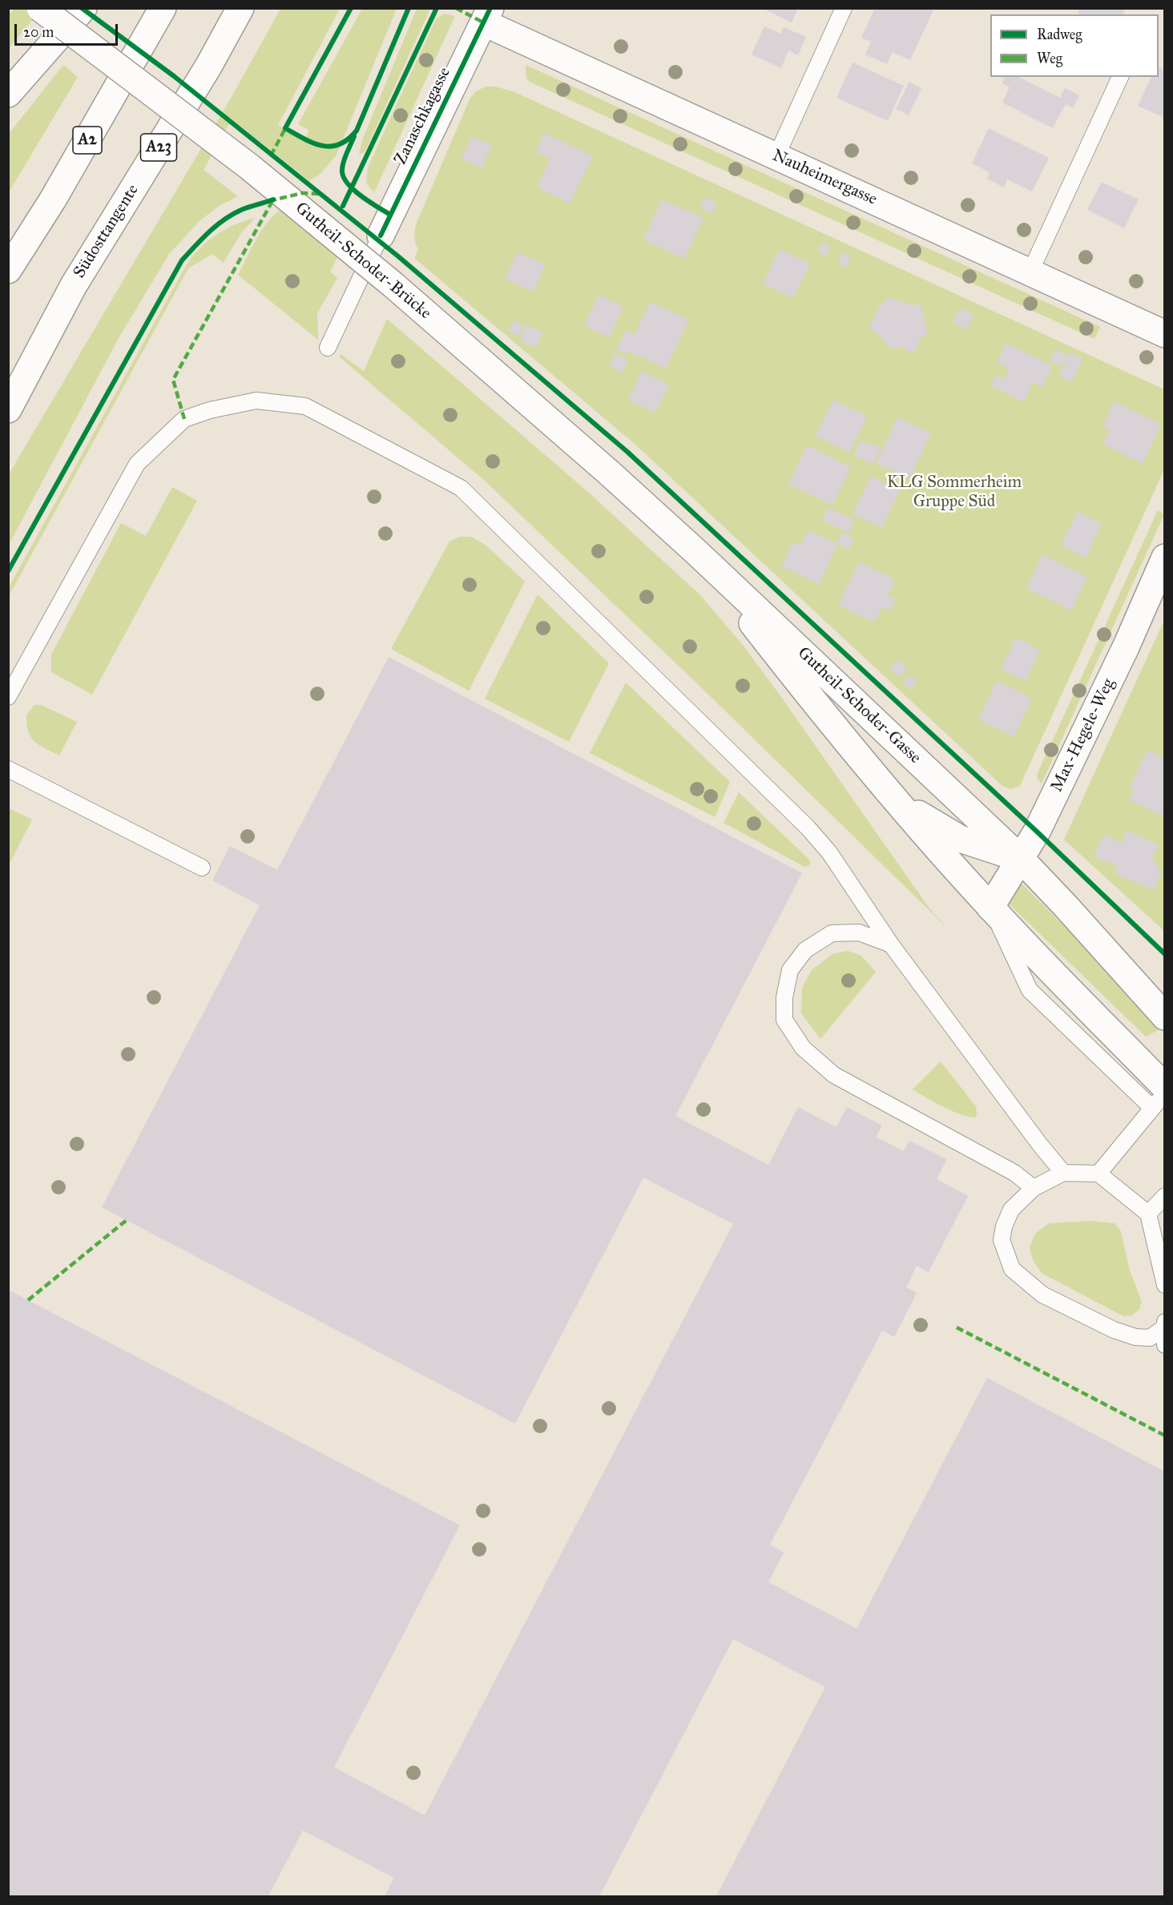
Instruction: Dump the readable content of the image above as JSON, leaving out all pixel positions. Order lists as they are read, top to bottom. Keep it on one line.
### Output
{"streets":{"main road":["Zanaschkagasse","A2","A23","Nauheimergasse","Südosttangente","Gutheil-Schoder-Brücke","Gutheil-Schoder-Gasse","Max-Hegele-Weg"]},"crossings":[["Zanaschkagasse","Nauheimergasse"],["Gutheil-Schoder-Brücke","Gutheil-Schoder-Gasse"],["Gutheil-Schoder-Gasse","Max-Hegele-Weg"]],"parks":["KLG Sommerheim Gruppe Süd"],"legend":["Radweg","Weg"],"scale_bar":"20 m"}
